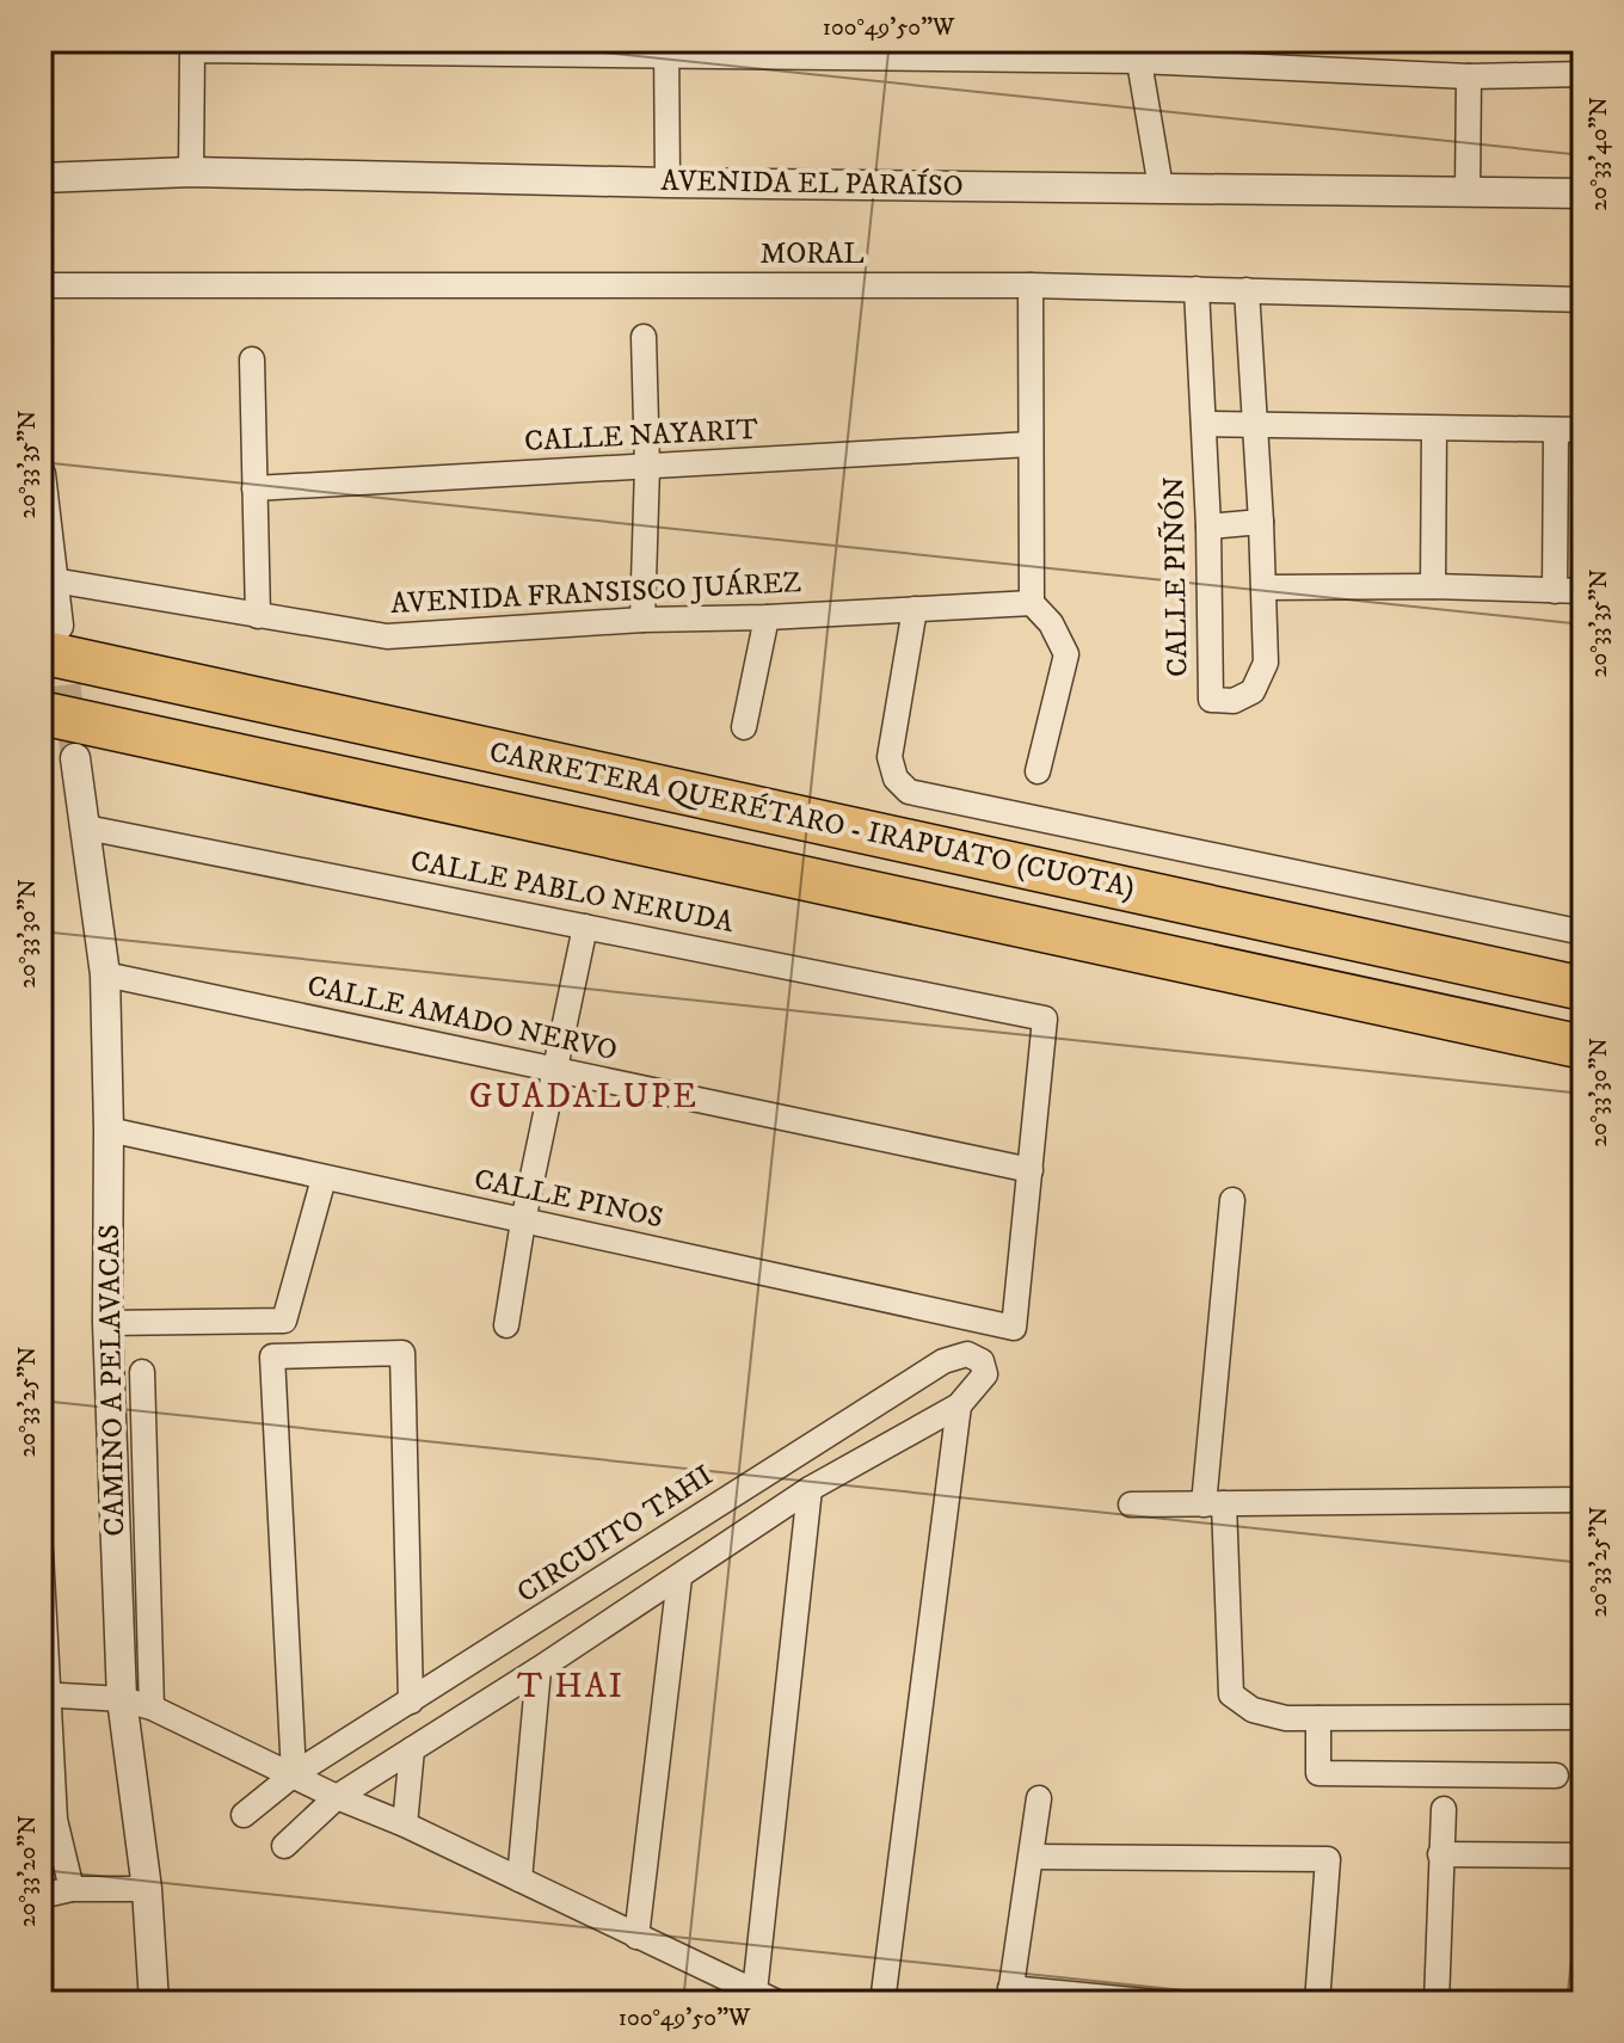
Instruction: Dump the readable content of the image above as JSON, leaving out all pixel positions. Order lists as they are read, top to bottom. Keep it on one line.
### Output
{"streets":{"highway":["CARRETERA QUERÉTARO - IRAPUATO (CUOTA)"],"street":["AVENIDA EL PARAÍSO","MORAL","CALLE NAYARIT","CALLE PIÑÓN","AVENIDA FRANSISCO JUÁREZ","CALLE PABLO NERUDA","CALLE AMADO NERVO","CALLE PINOS","CAMINO A PELAVACAS","CIRCUITO TAHI"]},"crossings":[["MORAL","CALLE PIÑÓN"],["CALLE PABLO NERUDA","CALLE AMADO NERVO"],["CALLE PABLO NERUDA","CALLE PINOS"],["CALLE PABLO NERUDA","CAMINO A PELAVACAS"],["CALLE AMADO NERVO","CALLE PINOS"],["CALLE AMADO NERVO","CAMINO A PELAVACAS"],["CALLE PINOS","CAMINO A PELAVACAS"]],"districts":["GUADALUPE","T HAI"],"coordinates":["100°49'50\"W","20°33'40\"N","20°33'35\"N","20°33'30\"N","20°33'25\"N","20°33'20\"N"]}
